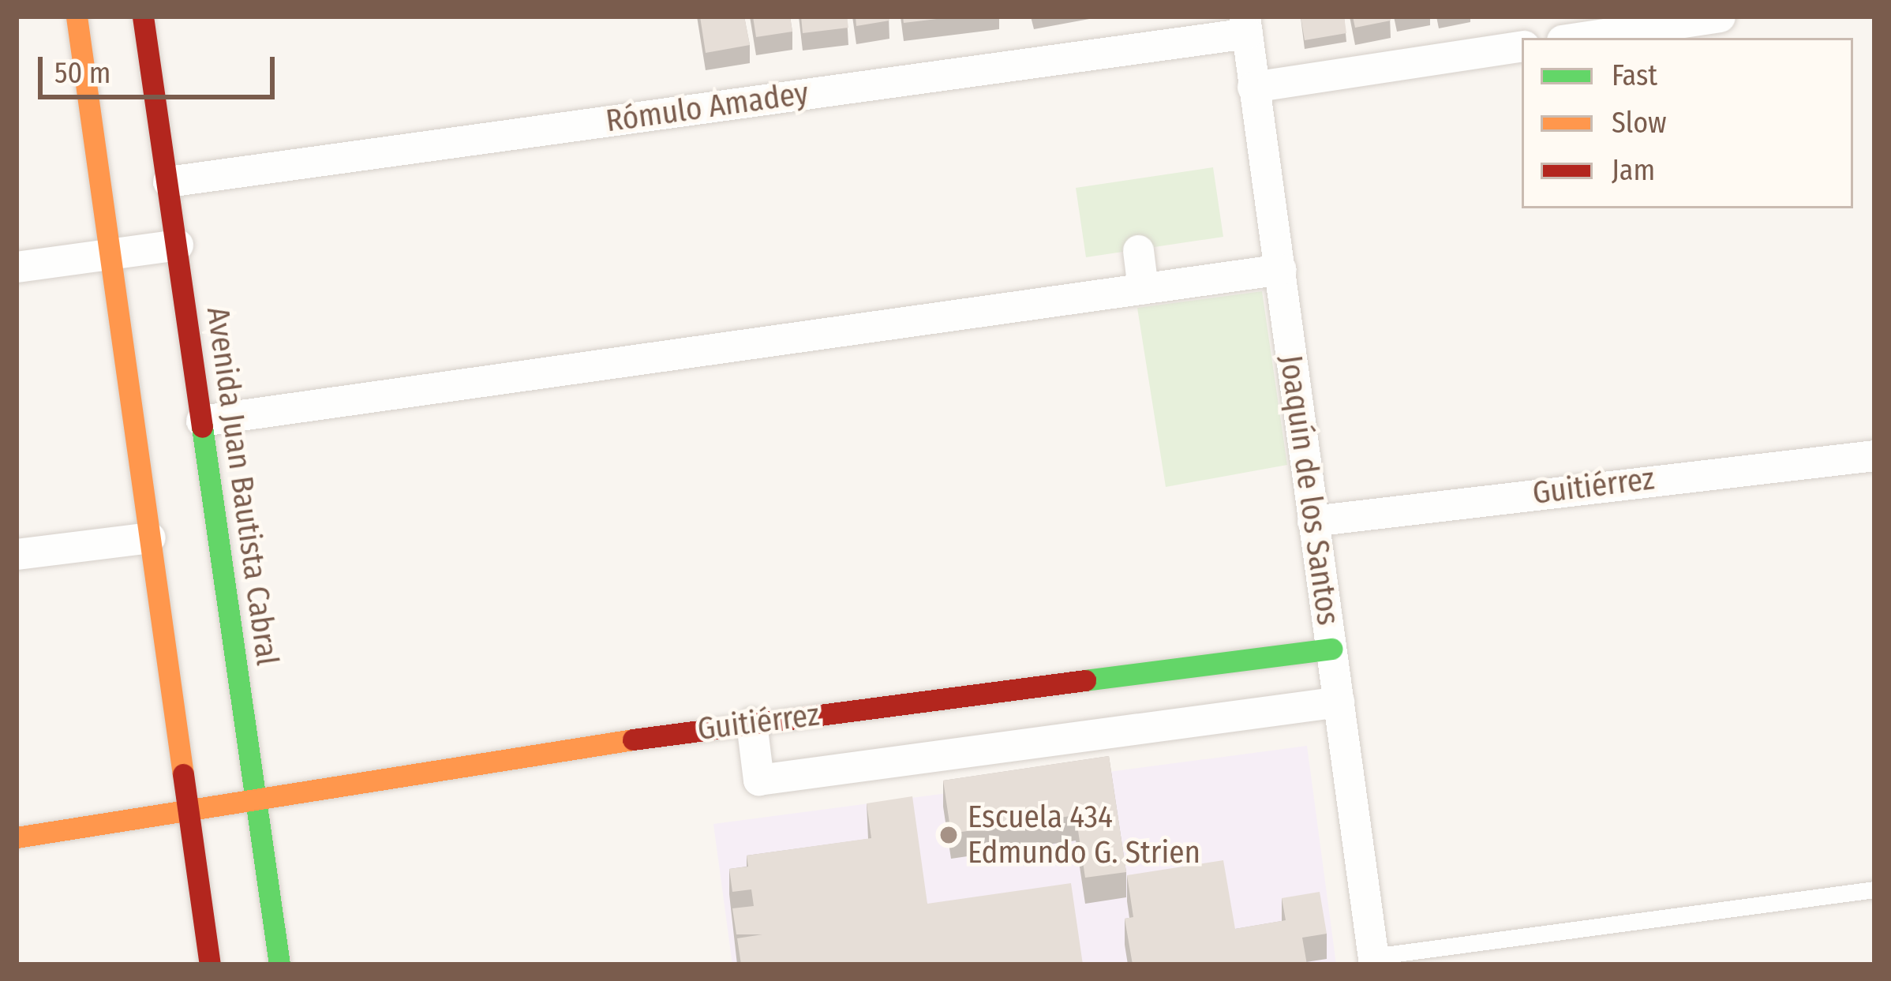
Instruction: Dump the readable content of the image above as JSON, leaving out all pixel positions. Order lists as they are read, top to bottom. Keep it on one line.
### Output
{"streets":{"main road":["Avenida Juan Bautista Cabral","Guitiérrez"],"street":["Rómulo Amadey","Joaquín de los Santos"]},"crossings":[["Rómulo Amadey","Avenida Juan Bautista Cabral"],["Rómulo Amadey","Joaquín de los Santos"],["Avenida Juan Bautista Cabral","Guitiérrez"],["Guitiérrez","Joaquín de los Santos"]],"places":["Escuela 434 Edmundo G. Strien"],"legend":["Fast","Slow","Jam"],"scale_bar":"50 m"}
